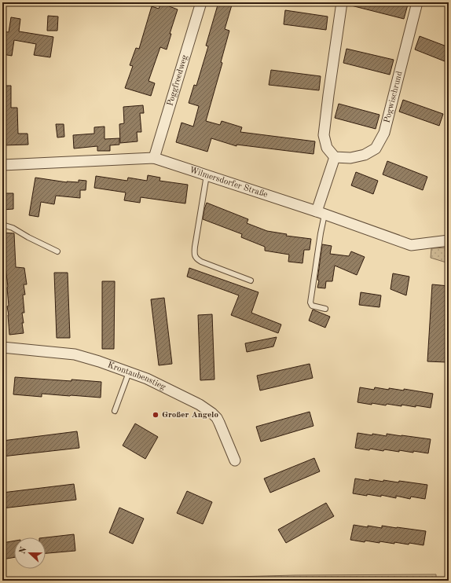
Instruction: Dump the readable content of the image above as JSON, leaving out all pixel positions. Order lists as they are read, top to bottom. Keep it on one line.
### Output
{"streets":{"street":["Poggfreedweg","Pogwischrund","Wilmersdorfer Straße","Krontaubenstieg"]},"crossings":[["Poggfreedweg","Wilmersdorfer Straße"]],"places":["Großer Angelo"],"north":"left"}
